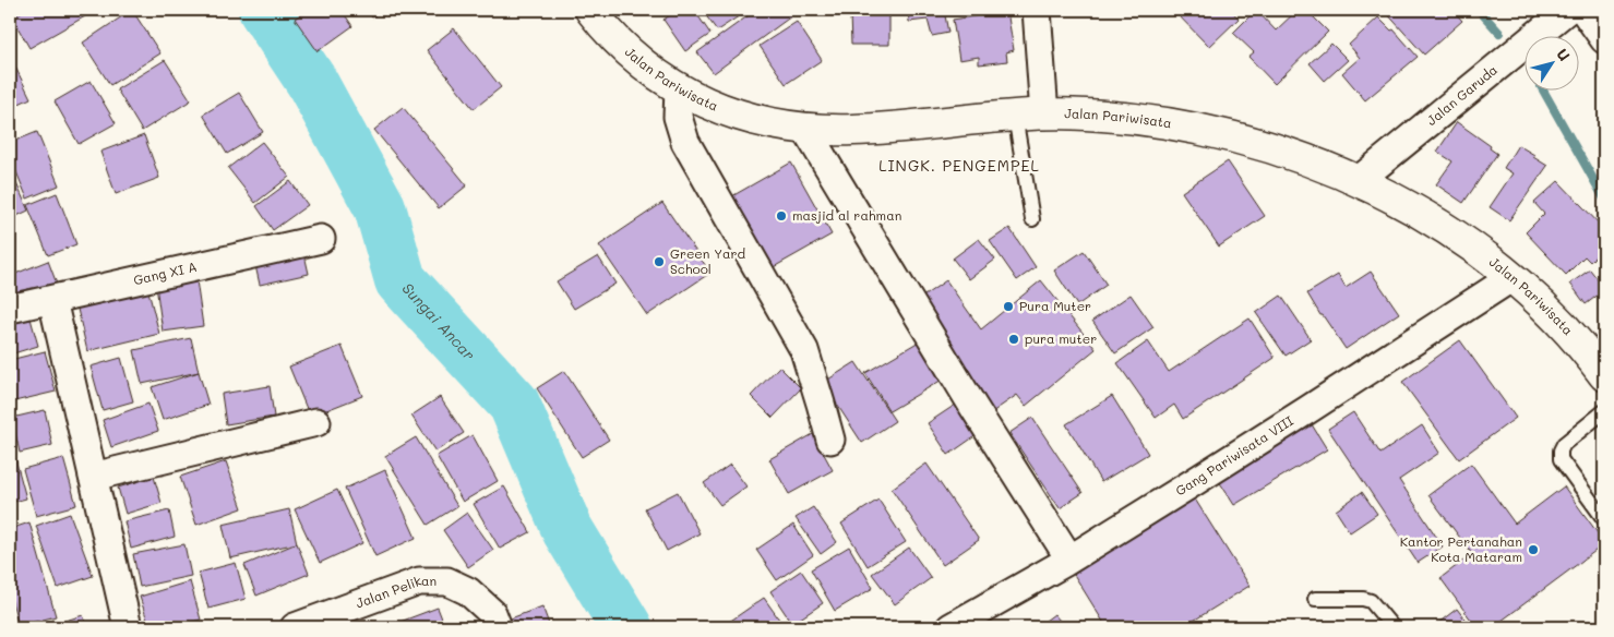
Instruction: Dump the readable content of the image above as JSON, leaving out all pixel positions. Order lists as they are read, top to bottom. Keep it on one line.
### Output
{"streets":{"street":["Jalan Pariwisata","Jalan Garuda","Gang XI A","Gang Pariwisata VIII","Jalan Pelikan"]},"crossings":[["Jalan Pariwisata","Jalan Garuda"],["Jalan Pariwisata","Gang Pariwisata VIII"]],"districts":["LINGK. PENGEMPEL"],"water":["Sungai Ancar"],"places":["masjid al rahman","Green Yard School","Pura Muter","pura muter","Kantor Pertanahan Kota Mataram"],"north":"top right"}
